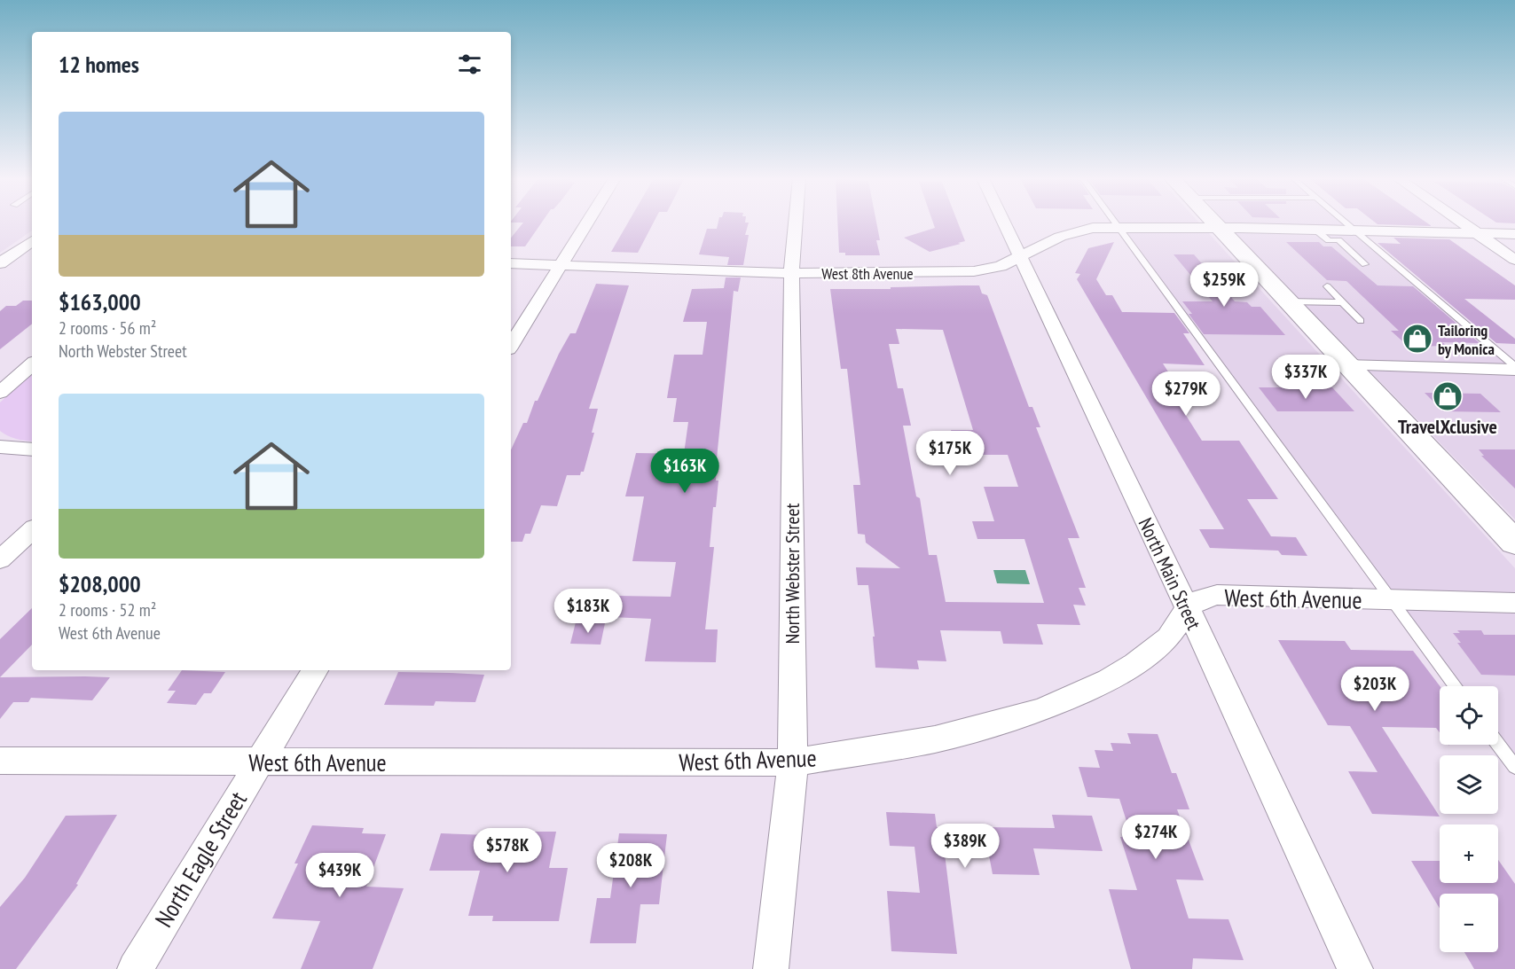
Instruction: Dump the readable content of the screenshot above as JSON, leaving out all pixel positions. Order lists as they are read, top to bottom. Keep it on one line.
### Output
{"streets":{"street":["West 8th Avenue","North Webster Street","North Main Street","West 6th Avenue","North Eagle Street"]},"crossings":[["West 8th Avenue","North Webster Street"],["West 8th Avenue","North Main Street"],["North Webster Street","West 6th Avenue"],["North Main Street","West 6th Avenue"],["West 6th Avenue","North Eagle Street"]],"places":{"shop":["Tailoring by Monica","TravelXclusive"]},"page":{"heading":"12 homes","list":[{"name":"$163,000","note":"2 rooms · 56 m² · North Webster Street"},{"name":"$208,000","note":"2 rooms · 52 m² · West 6th Avenue"}],"price":["$259K","$337K","$279K","$175K","$163K","$183K","$203K","$274K","$389K","$578K","$208K","$439K"],"map_buttons":["+","−"]}}
